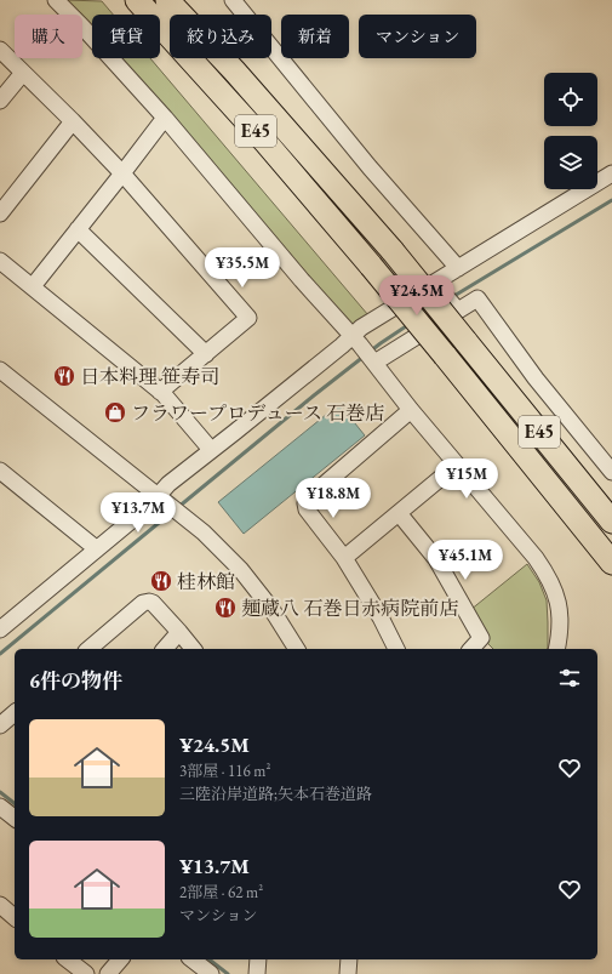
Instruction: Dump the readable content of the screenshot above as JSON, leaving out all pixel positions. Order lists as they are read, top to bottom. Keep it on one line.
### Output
{"streets":{"highway":["E45"]},"places":{"restaurant":["日本料理 笹寿司","桂林館","麺蔵八 石巻日赤病院前店"],"shop":["フラワープロデュース 石巻店"]},"page":{"chip":["購入","賃貸","絞り込み","新着","マンション"],"price":["¥35.5M","¥24.5M","¥15M","¥18.8M","¥13.7M","¥45.1M"],"heading":"6件の物件","list":[{"name":"¥24.5M","note":"3部屋 · 116 m² · 三陸沿岸道路;矢本石巻道路"},{"name":"¥13.7M","note":"2部屋 · 62 m² · マンション"}]}}
